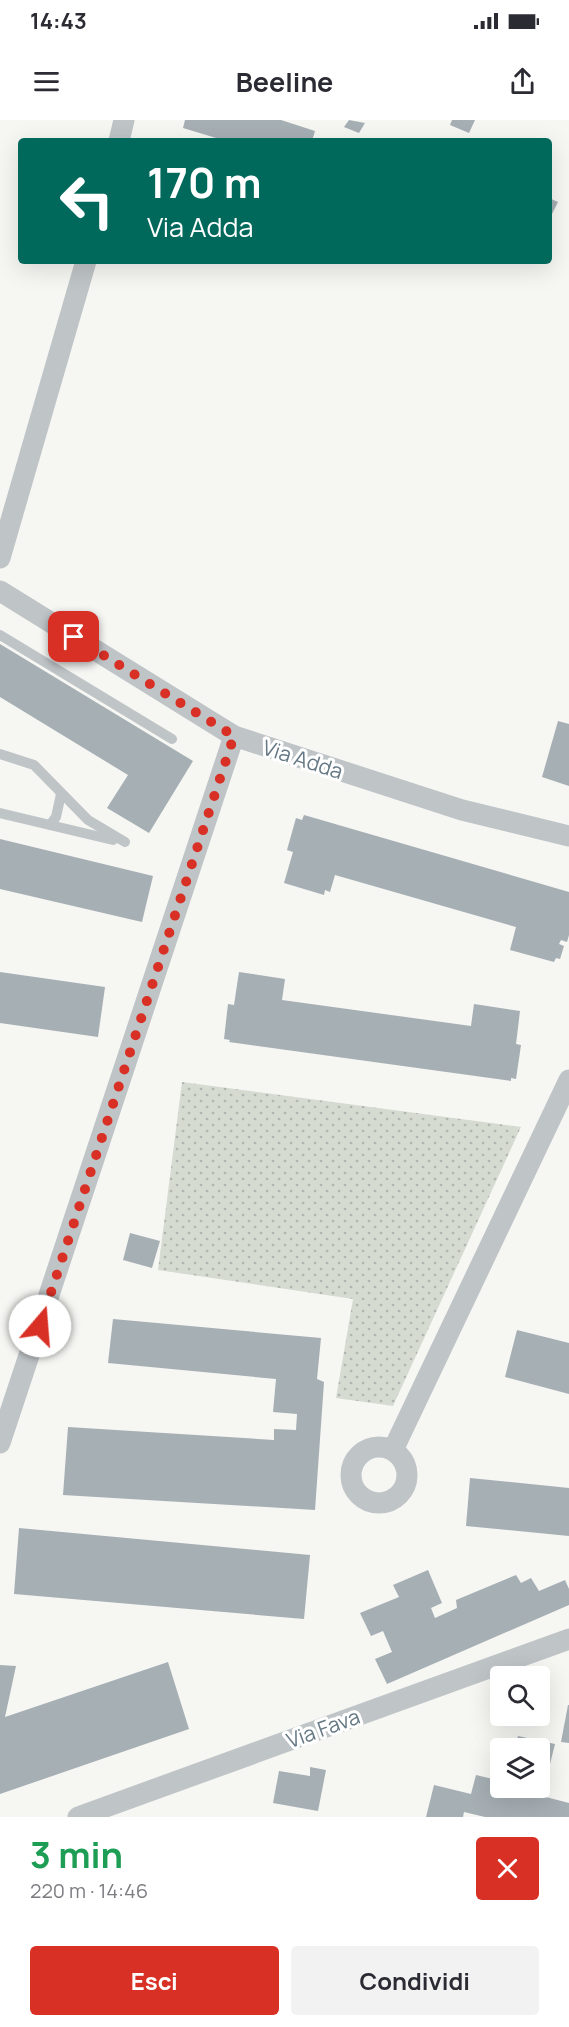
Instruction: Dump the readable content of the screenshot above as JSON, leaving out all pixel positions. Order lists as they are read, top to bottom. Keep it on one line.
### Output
{"streets":{"street":["Via Adda","Via Fava"]},"page":{"status":"14:43","header":"Beeline","turn":["170 m","Via Adda"],"heading":["3 min","220 m · 14:46"],"buttons":["Esci","Condividi"]}}
